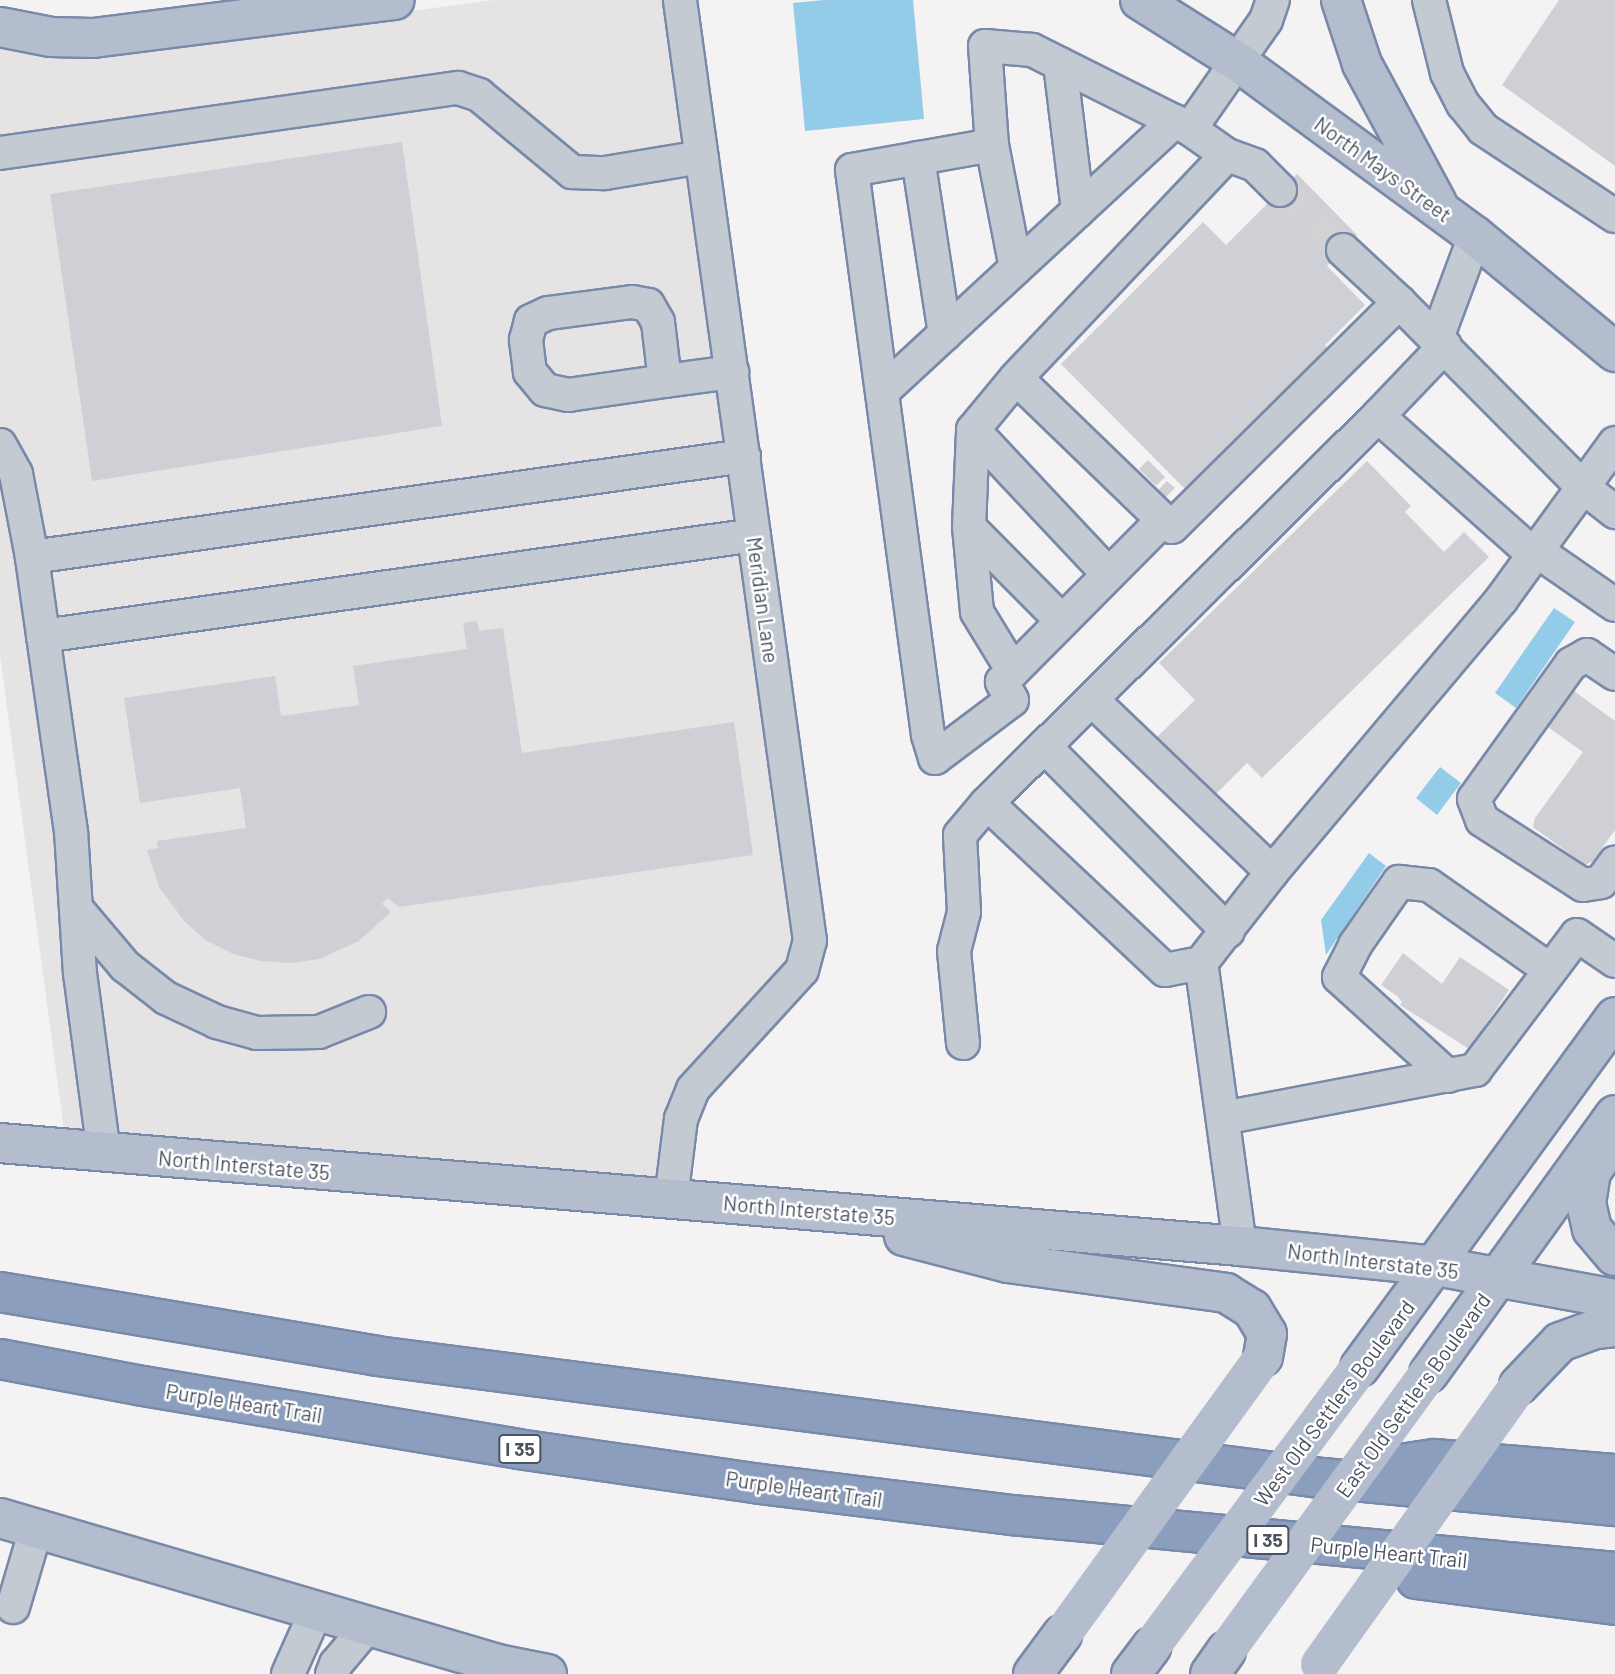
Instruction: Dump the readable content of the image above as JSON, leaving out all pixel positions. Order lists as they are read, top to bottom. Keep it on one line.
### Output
{"streets":{"highway":["Purple Heart Trail","I 35"],"main road":["North Mays Street","North Interstate 35","East Old Settlers Boulevard","West Old Settlers Boulevard"],"street":["Meridian Lane"]},"crossings":[["Meridian Lane","North Interstate 35"],["North Interstate 35","East Old Settlers Boulevard"],["North Interstate 35","West Old Settlers Boulevard"]]}
